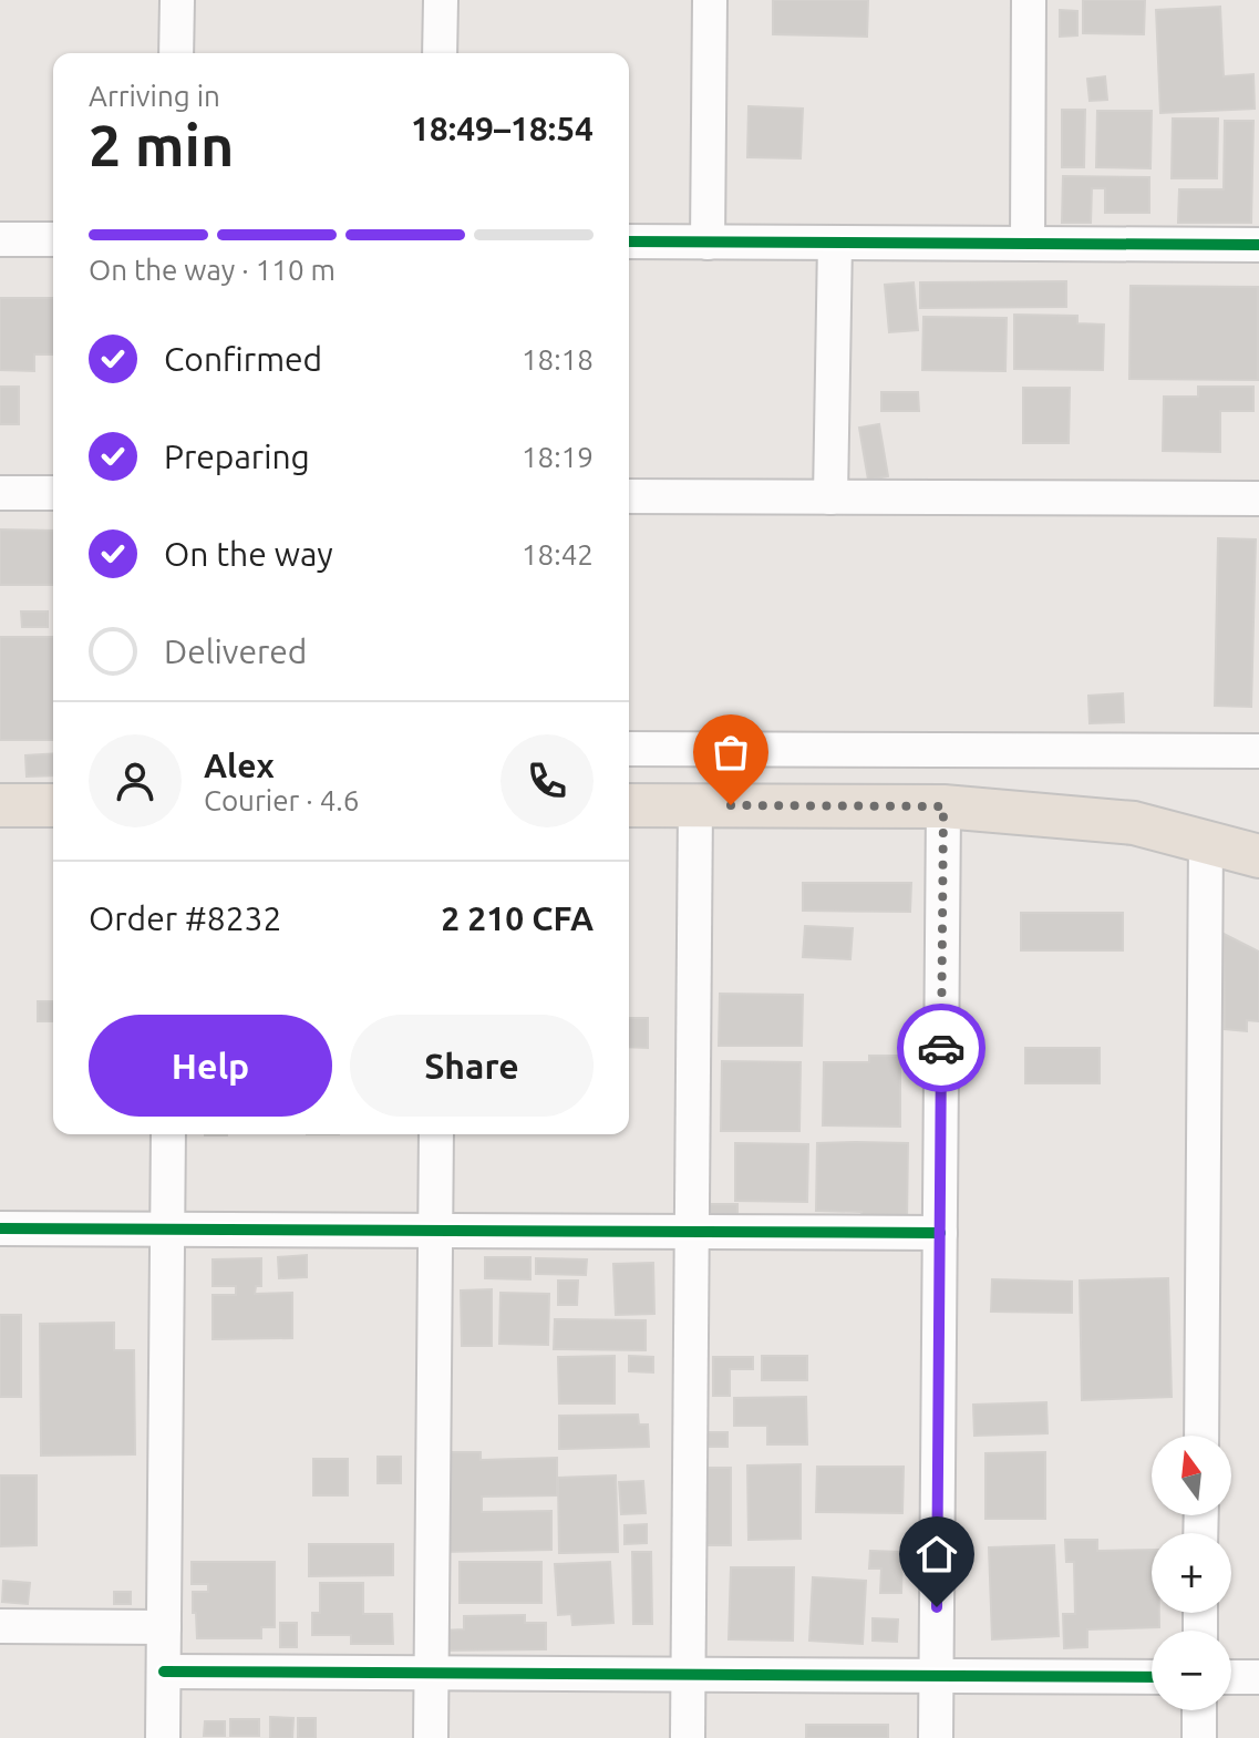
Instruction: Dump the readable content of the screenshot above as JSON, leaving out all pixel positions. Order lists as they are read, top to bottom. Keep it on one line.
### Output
{"north":"top","page":{"heading":["2 min","Arriving in","18:49–18:54"],"panel":["Alex","Courier · 4.6","Order #8232","2 210 CFA"],"bar":"On the way · 110 m","list":[["Confirmed","18:18"],["Preparing","18:19"],["On the way","18:42"],"Delivered"],"buttons":["Help","Share"],"map_buttons":["+","−"]}}
